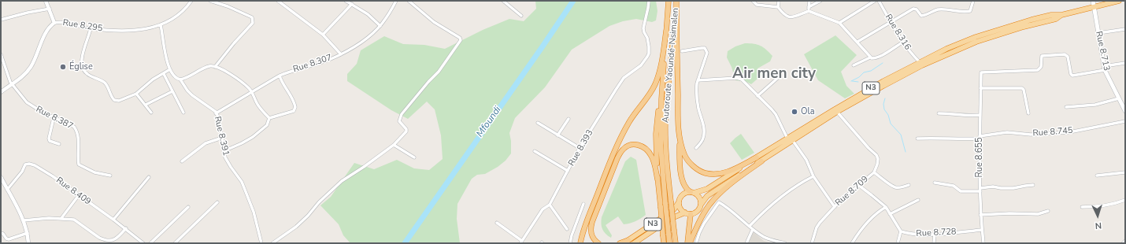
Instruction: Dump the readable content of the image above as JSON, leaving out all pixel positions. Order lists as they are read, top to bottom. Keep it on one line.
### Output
{"streets":{"highway":["Autoroute Yaoundé-Nsimalen","N3"],"main road":["Rue 8.713"],"street":["Rue 8.295","Rue 8.316","Rue 8.307","Rue 8.387","Rue 8.745","Rue 8.391","Rue 8.393","Rue 8.655","Rue 8.409","Rue 8.709","Rue 8.728"]},"crossings":[["Rue 8.295","Rue 8.387"],["Rue 8.295","Rue 8.391"],["Rue 8.316","N3"],["Rue 8.713","N3"],["Rue 8.713","Rue 8.655"],["Rue 8.307","Rue 8.391"],["N3","Rue 8.709"],["Rue 8.745","Rue 8.655"],["Rue 8.655","Rue 8.728"]],"districts":["Air men city"],"water":["Mfoundi"],"places":["Église","Ola"],"north":"bottom"}
